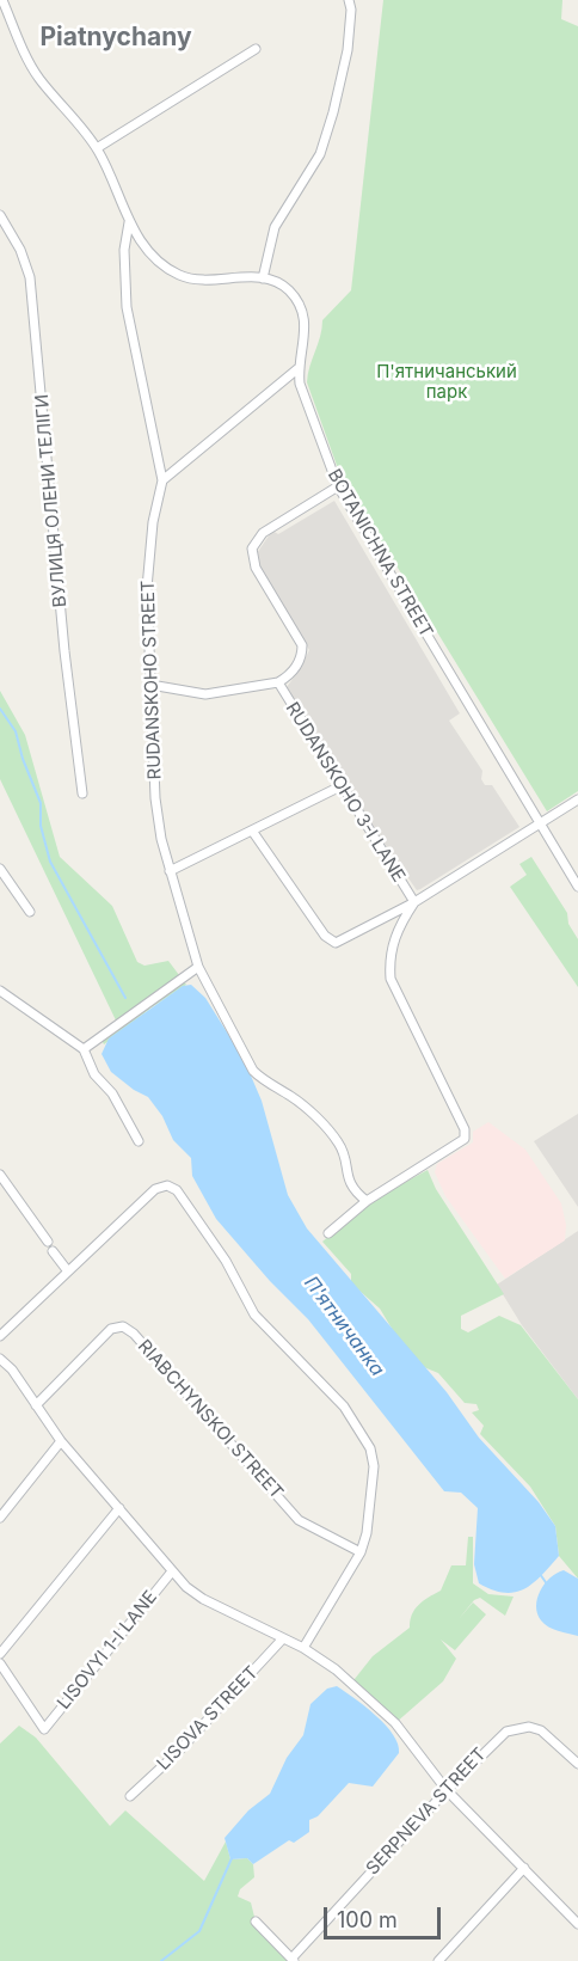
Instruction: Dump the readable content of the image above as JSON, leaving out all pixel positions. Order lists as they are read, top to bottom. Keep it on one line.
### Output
{"streets":{"street":["ВУЛИЦЯ ОЛЕНИ ТЕЛІГИ","BOTANICHNA STREET","RUDANSKOHO STREET","RUDANSKOHO 3-I LANE","RIABCHYNSKOI STREET","LISOVYI 1-I LANE","LISOVA STREET","SERPNEVA STREET"]},"crossings":[["RUDANSKOHO STREET","RUDANSKOHO 3-I LANE"]],"districts":["Piatnychany"],"water":["П'ятничанка"],"parks":["П'ятничанський парк"],"scale_bar":"100 m"}
